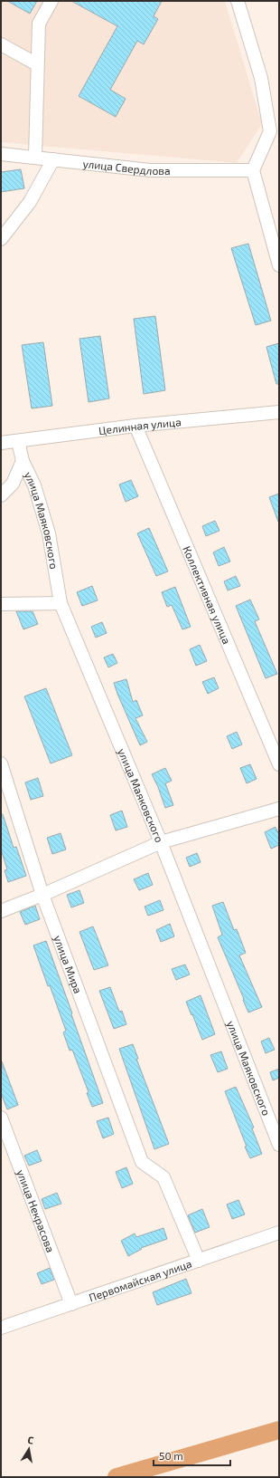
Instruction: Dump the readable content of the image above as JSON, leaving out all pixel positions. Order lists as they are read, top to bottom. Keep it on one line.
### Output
{"streets":{"street":["улица Свердлова","Целинная улица","улица Маяковского","Коллективная улица","улица Мира","улица Некрасова","Первомайская улица"]},"crossings":[["Целинная улица","улица Маяковского"],["Целинная улица","Коллективная улица"],["улица Мира","Первомайская улица"],["улица Некрасова","Первомайская улица"]],"scale_bar":"50 m","north":"top"}
